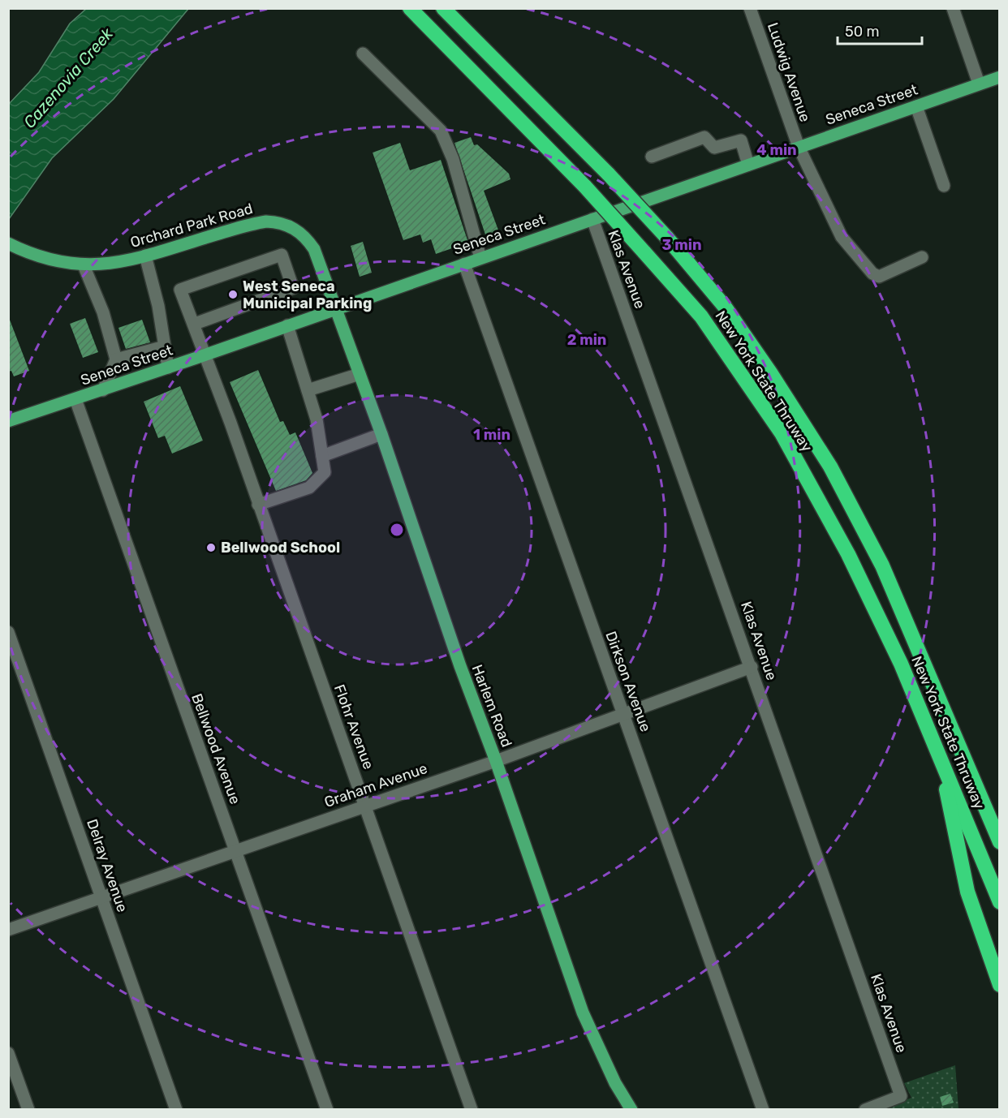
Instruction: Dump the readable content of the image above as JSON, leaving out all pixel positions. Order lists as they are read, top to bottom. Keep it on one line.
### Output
{"streets":{"highway":["New York State Thruway"],"main road":["Seneca Street","Orchard Park Road","Harlem Road"],"street":["Ludwig Avenue","Klas Avenue","Dirkson Avenue","Flohr Avenue","Bellwood Avenue","Graham Avenue","Delray Avenue"]},"crossings":[["Ludwig Avenue","Seneca Street"],["Seneca Street","Orchard Park Road"],["Seneca Street","Klas Avenue"],["Seneca Street","Dirkson Avenue"],["Seneca Street","Harlem Road"],["Seneca Street","Flohr Avenue"],["Seneca Street","Bellwood Avenue"],["Orchard Park Road","Harlem Road"],["Klas Avenue","Graham Avenue"],["Dirkson Avenue","Graham Avenue"],["Harlem Road","Graham Avenue"],["Flohr Avenue","Graham Avenue"],["Bellwood Avenue","Graham Avenue"],["Graham Avenue","Delray Avenue"]],"water":["Cazenovia Creek"],"places":["West Seneca Municipal Parking","Bellwood School"],"scale_bar":"50 m","rings":["4 min","3 min","2 min","1 min"]}
